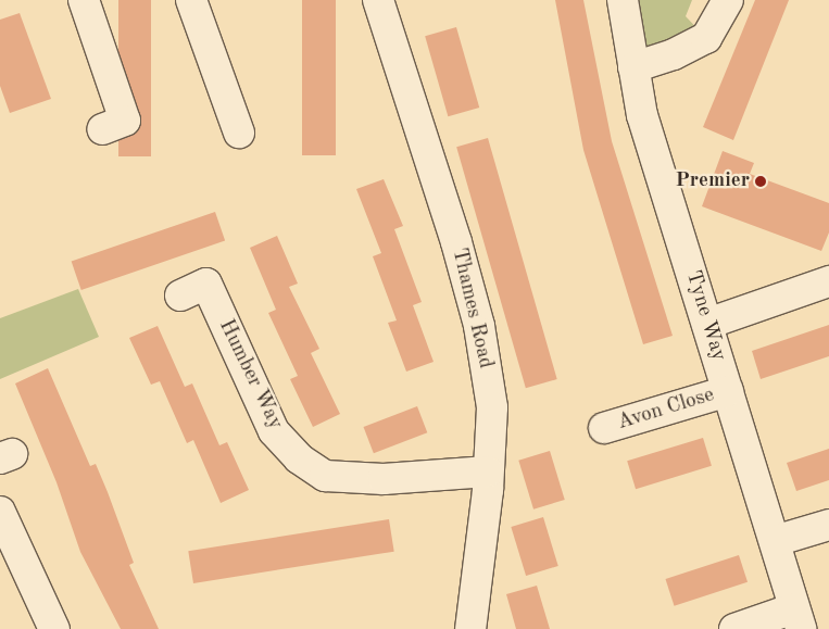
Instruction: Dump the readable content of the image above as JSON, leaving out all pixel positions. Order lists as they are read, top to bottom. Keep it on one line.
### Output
{"streets":{"street":["Thames Road","Tyne Way","Humber Way","Avon Close"]},"crossings":[["Thames Road","Humber Way"],["Tyne Way","Avon Close"]],"places":["Premier"]}
